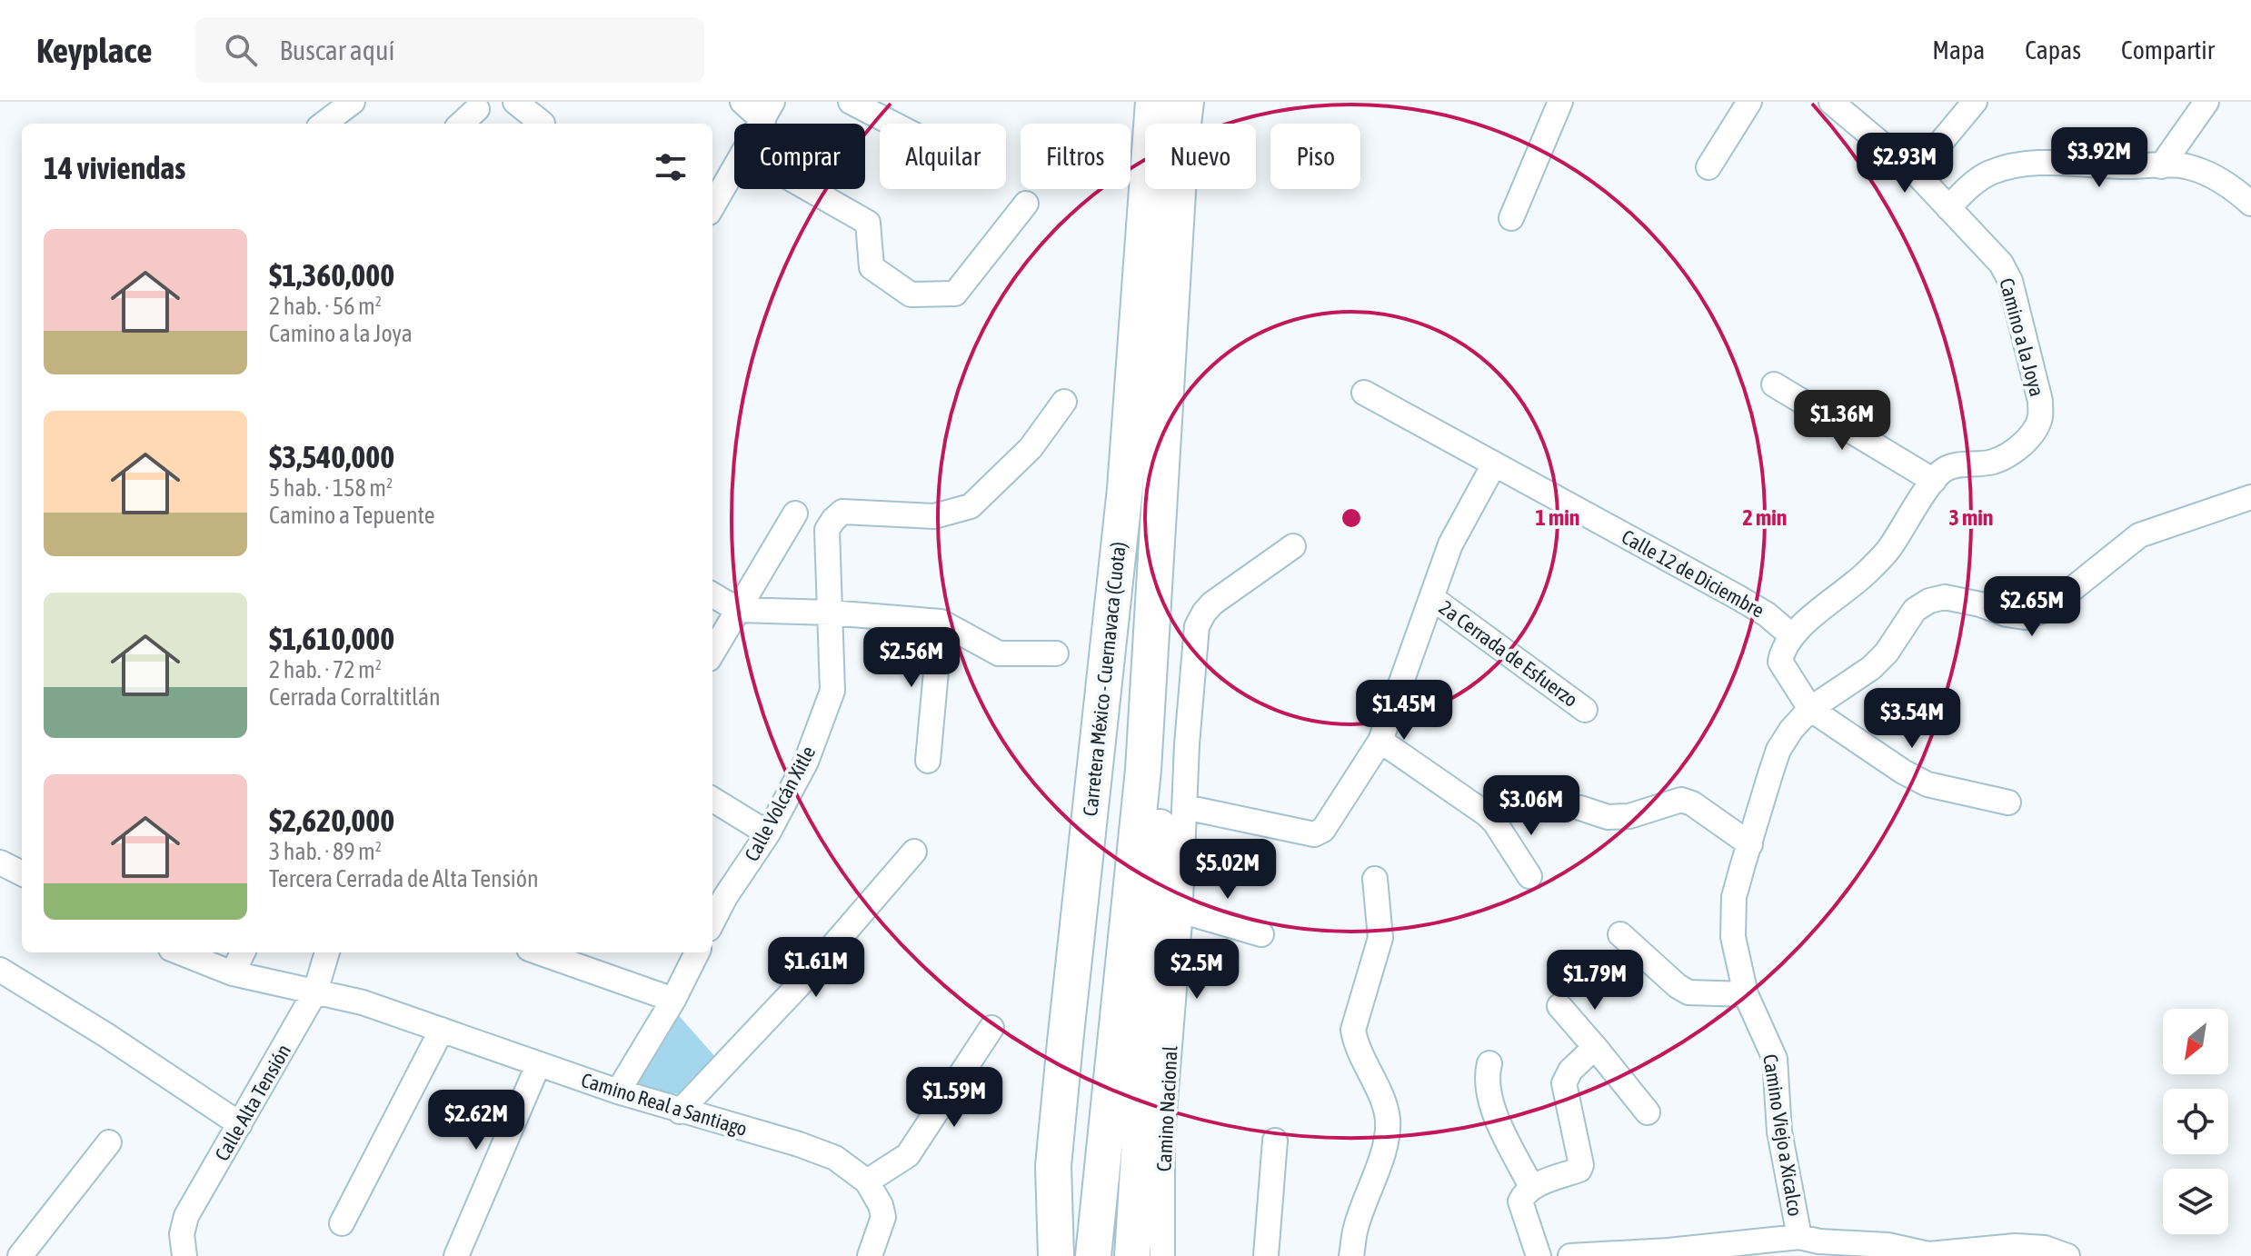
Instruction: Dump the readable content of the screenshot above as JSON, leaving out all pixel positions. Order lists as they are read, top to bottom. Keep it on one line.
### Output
{"streets":{"highway":["Carretera México - Cuernavaca (Cuota)"],"street":["Camino a la Joya","Calle 12 de Diciembre","2a Cerrada de Esfuerzo","Calle Volcán Xitle","Calle Alta Tensión","Camino Real a Santiago","Camino Nacional","Camino Viejo a Xicalco"]},"crossings":[["Camino a la Joya","Calle 12 de Diciembre"],["Calle Alta Tensión","Camino Real a Santiago"]],"north":"bottom left","page":{"header":"Keyplace","search":"Buscar aquí","nav":["Mapa","Capas","Compartir"],"chip":["Comprar","Alquilar","Filtros","Nuevo","Piso"],"heading":"14 viviendas","price":["$3.92M","$2.93M","$1.36M","$2.65M","$2.56M","$1.45M","$3.54M","$3.06M","$5.02M","$1.61M","$2.5M","$1.79M","$1.59M","$2.62M"],"list":[{"name":"$1,360,000","note":"2 hab. · 56 m² · Camino a la Joya"},{"name":"$3,540,000","note":"5 hab. · 158 m² · Camino a Tepuente"},{"name":"$1,610,000","note":"2 hab. · 72 m² · Cerrada Corraltitlán"},{"name":"$2,620,000","note":"3 hab. · 89 m² · Tercera Cerrada de Alta Tensión"}]},"rings":["1 min","2 min","3 min"]}
